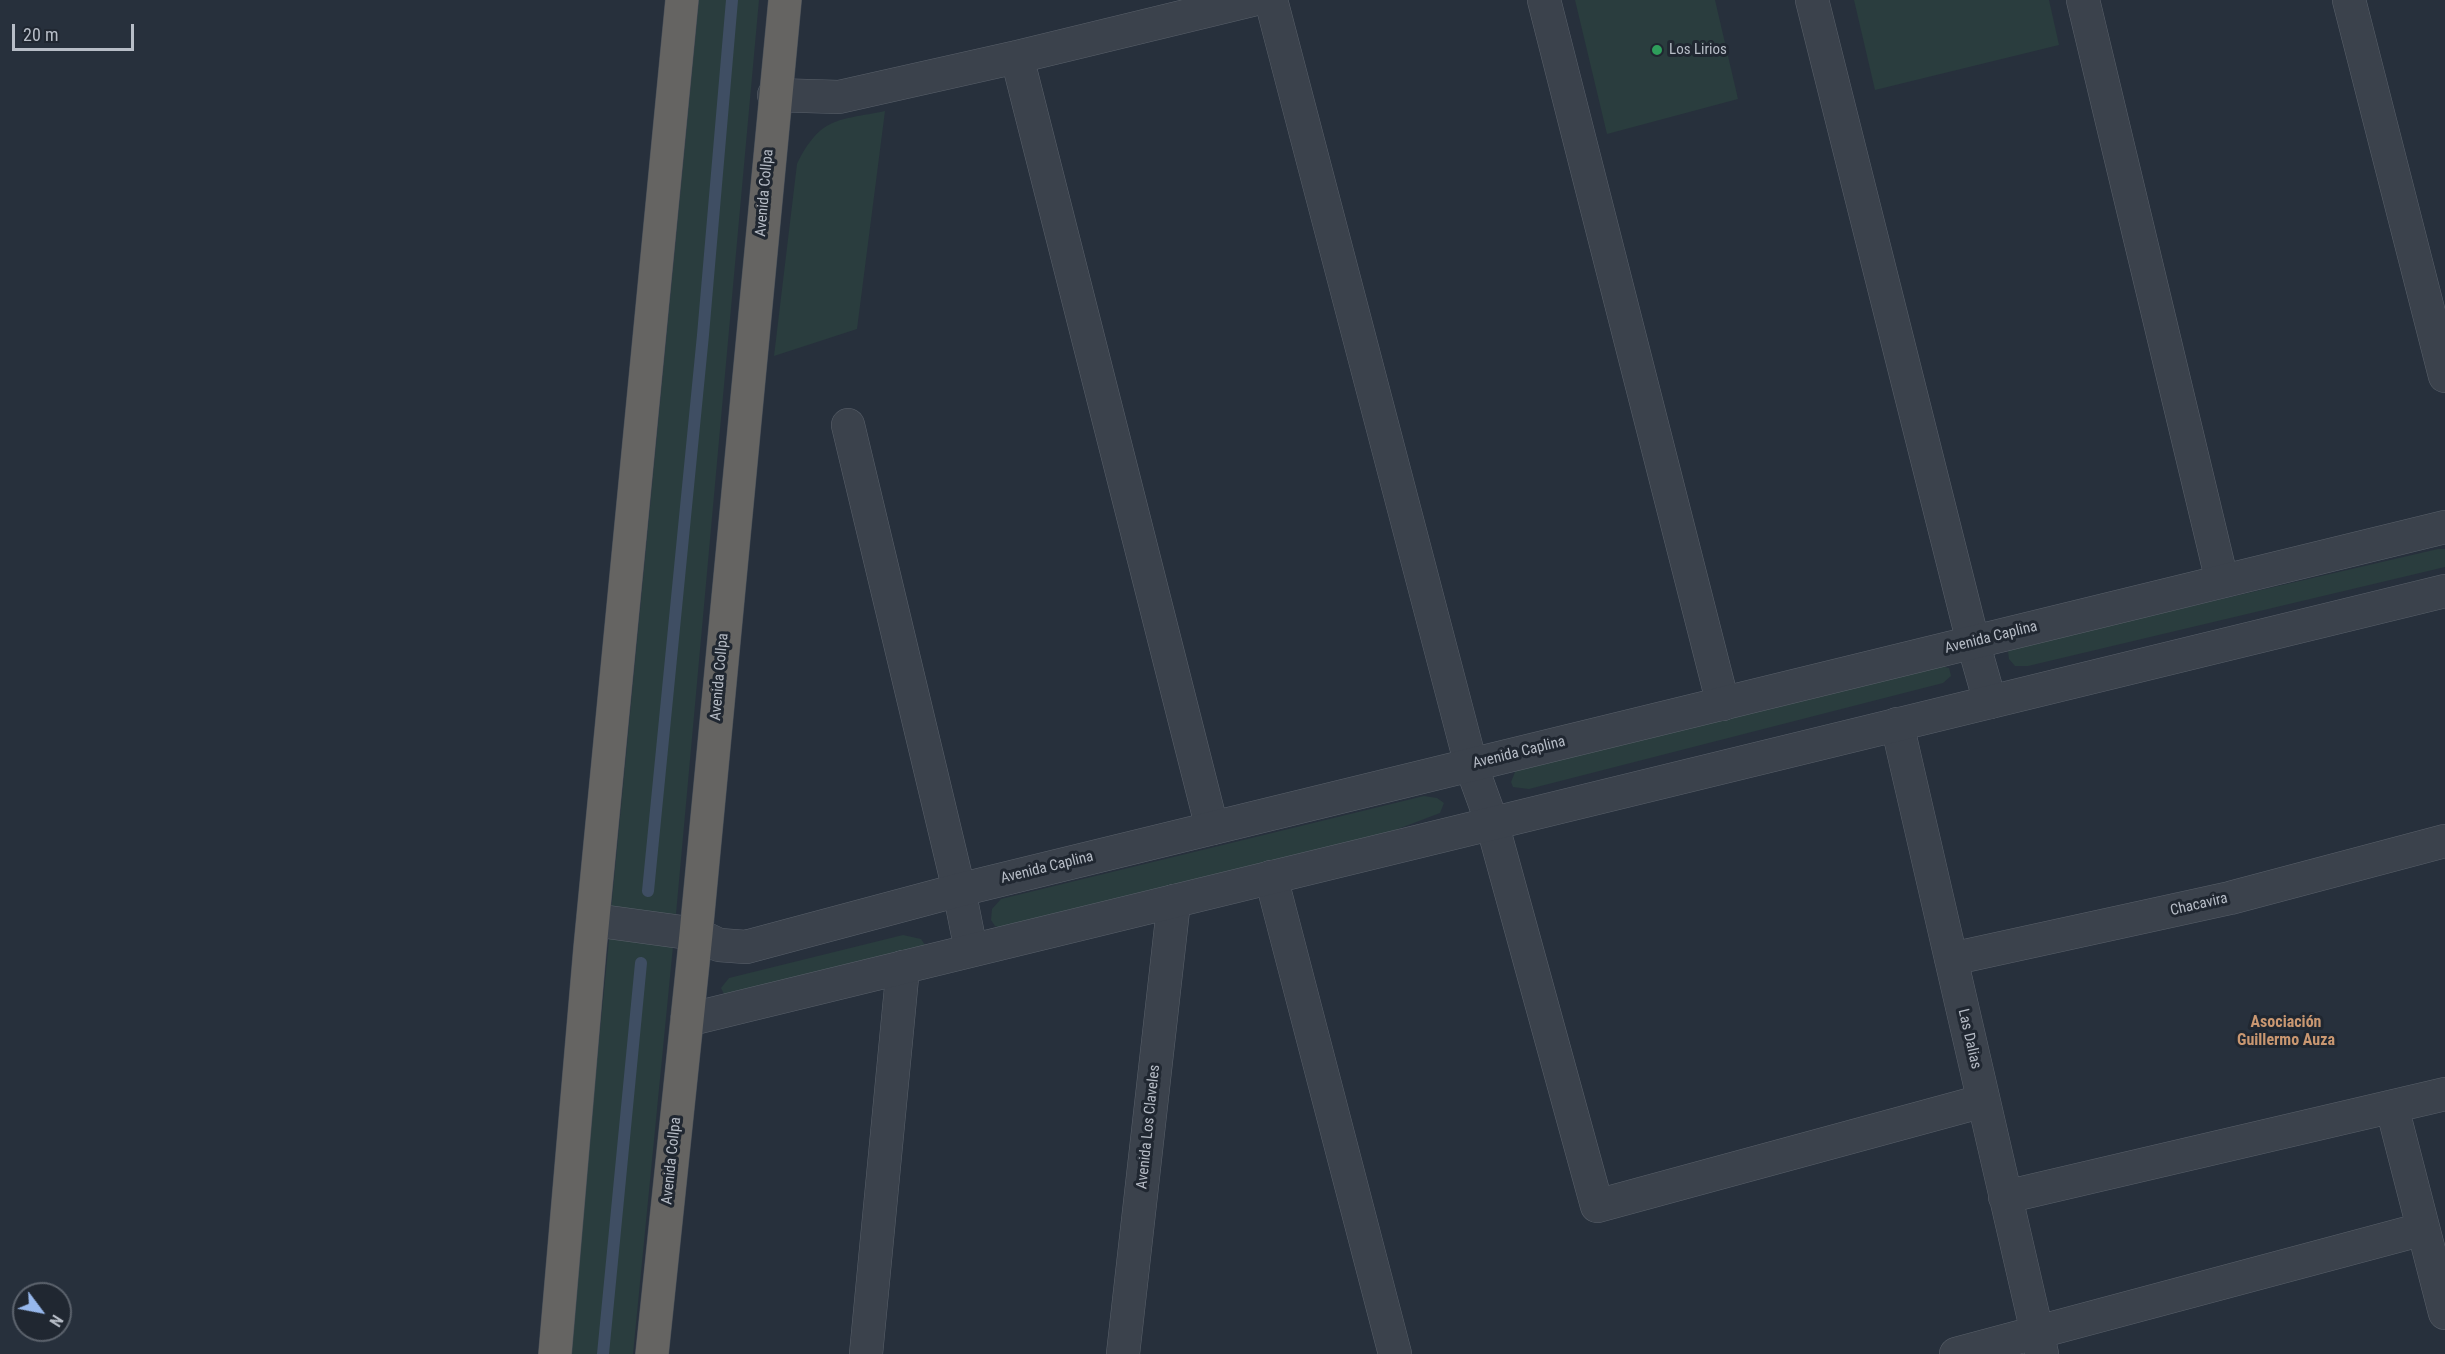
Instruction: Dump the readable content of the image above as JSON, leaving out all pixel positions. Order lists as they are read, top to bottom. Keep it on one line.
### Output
{"streets":{"highway":["Avenida Collpa"],"street":["Avenida Caplina","Chacavira","Las Dalias","Avenida Los Claveles"]},"crossings":[["Avenida Collpa","Avenida Caplina"],["Chacavira","Las Dalias"]],"districts":["Asociación Guillermo Auza"],"places":["Los Lirios"],"scale_bar":"20 m","north":"bottom right"}
